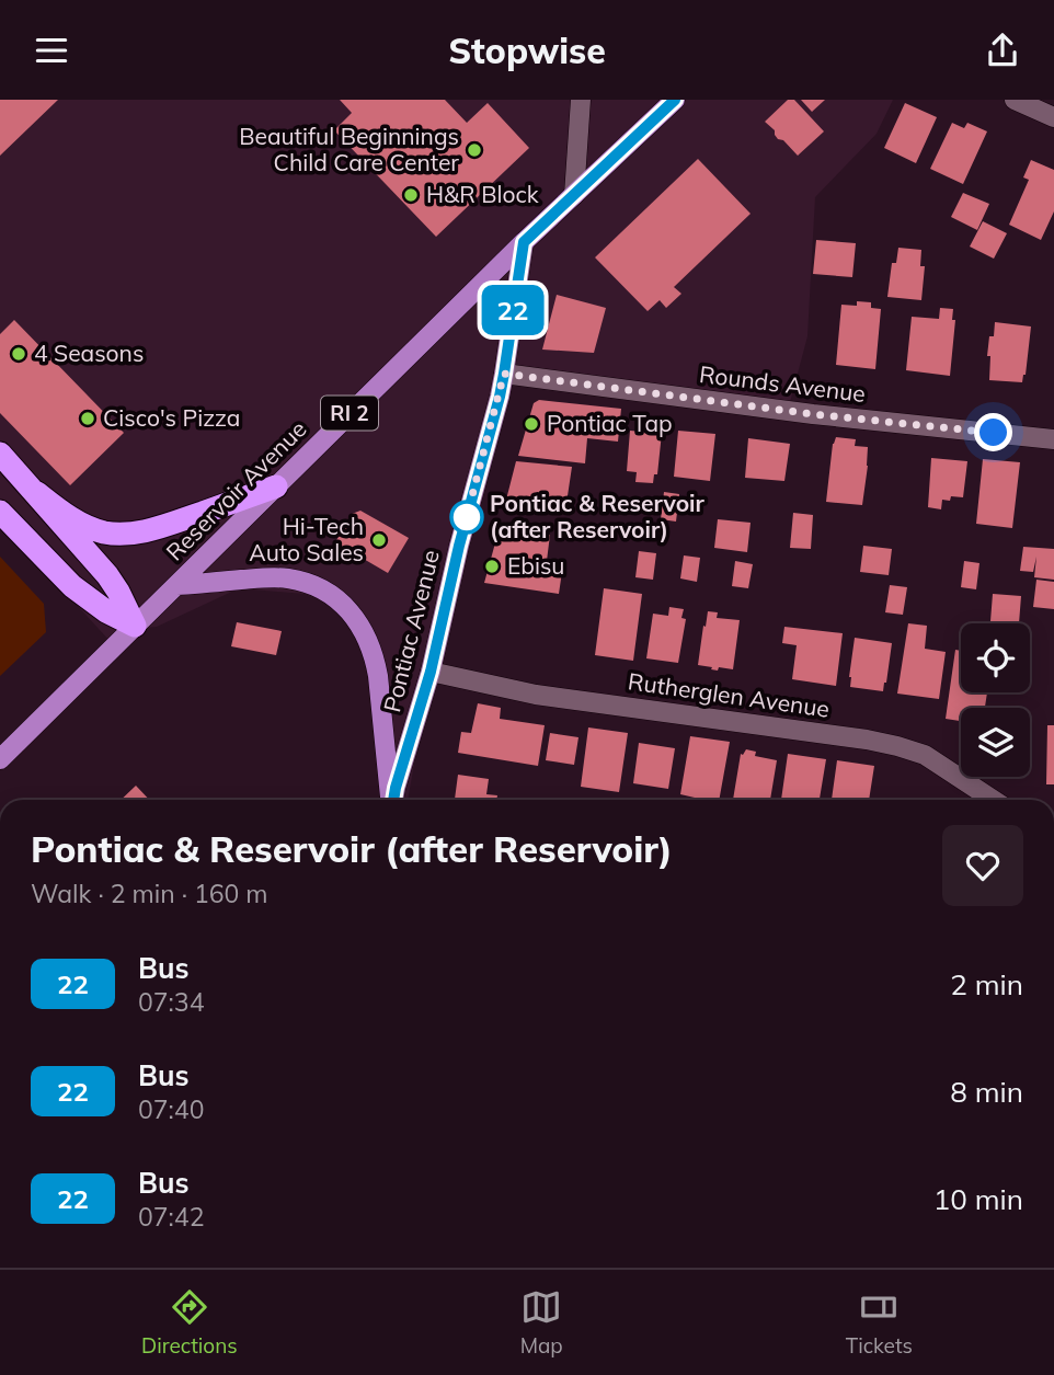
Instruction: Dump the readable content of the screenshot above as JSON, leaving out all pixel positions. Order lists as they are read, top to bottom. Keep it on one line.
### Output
{"streets":{"main road":["RI 2","Reservoir Avenue","Pontiac Avenue"],"street":["Rounds Avenue","Rutherglen Avenue"]},"crossings":[["Rounds Avenue","Pontiac Avenue"],["Reservoir Avenue","Pontiac Avenue"],["Pontiac Avenue","Rutherglen Avenue"]],"places":["Beautiful Beginnings Child Care Center","H&R Block","4 Seasons","Cisco's Pizza","Pontiac Tap","Pontiac & Reservoir (after Reservoir)","Hi-Tech Auto Sales","Ebisu"],"lines":["bus line 22"],"page":{"header":"Stopwise","on_map":"22","heading":["Pontiac & Reservoir (after Reservoir)","Walk · 2 min · 160 m"],"list":[{"mark":"22","name":"Bus","note":"07:34","value":"2 min"},{"mark":"22","name":"Bus","note":"07:40","value":"8 min"},{"mark":"22","name":"Bus","note":"07:42","value":"10 min"}],"tabs":["Directions","Map","Tickets"]}}
